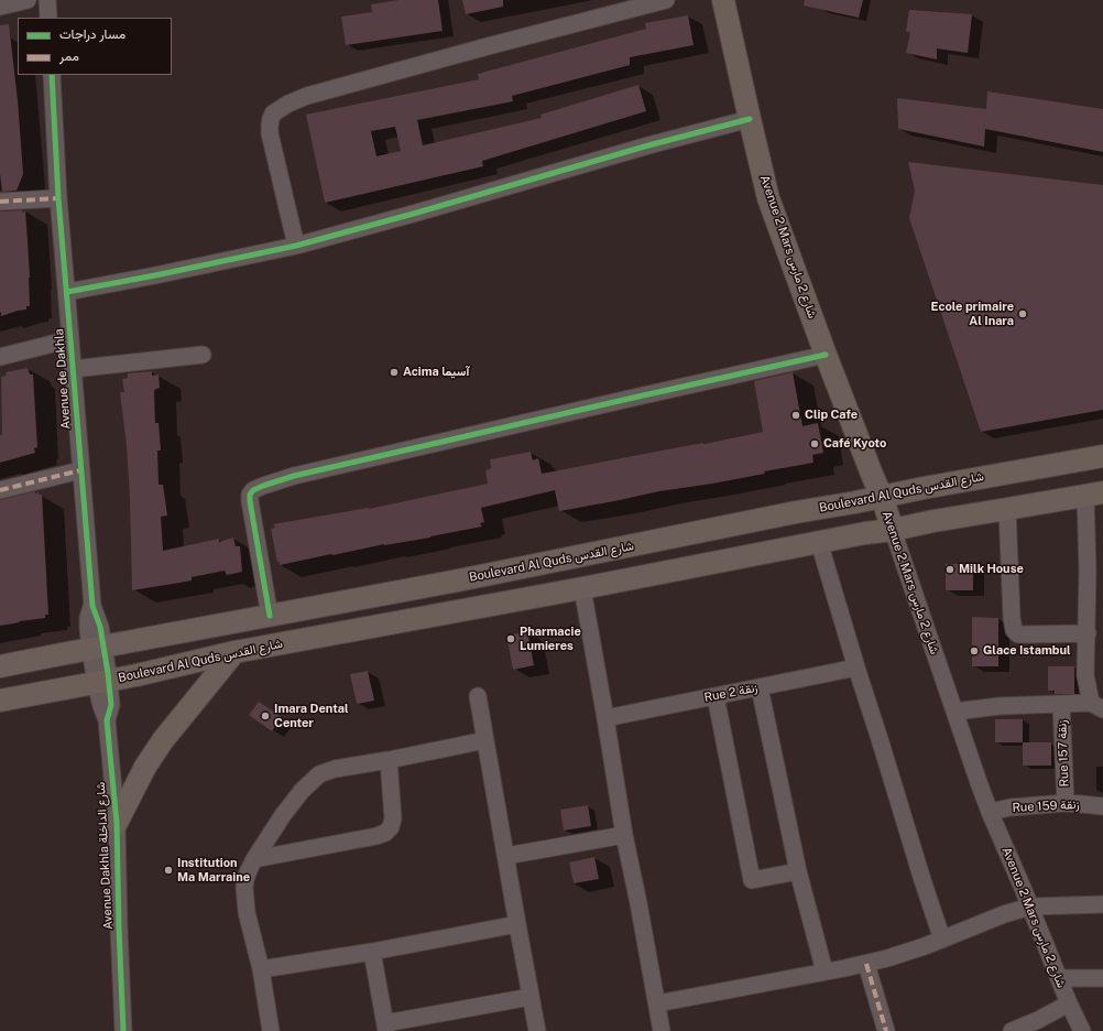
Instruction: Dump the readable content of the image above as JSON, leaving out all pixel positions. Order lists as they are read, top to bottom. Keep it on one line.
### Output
{"streets":{"main road":["Avenue 2 Mars شارع 2 مارس","Boulevard Al Quds شارع القدس"],"street":["Avenue de Dakhla","Rue 2 زنقة","Rue 157 زنقة","Rue 159 زنقة","Avenue Dakhla شارع الداخلة"]},"crossings":[["Avenue 2 Mars شارع 2 مارس","Boulevard Al Quds شارع القدس"],["Avenue 2 Mars شارع 2 مارس","Rue 159 زنقة"],["Avenue de Dakhla","Boulevard Al Quds شارع القدس"],["Avenue de Dakhla","Avenue Dakhla شارع الداخلة"],["Boulevard Al Quds شارع القدس","Avenue Dakhla شارع الداخلة"],["Rue 157 زنقة","Rue 159 زنقة"]],"places":["Ecole primaire Al Inara","Acima آسيما","Clip Cafe","Café Kyoto","Milk House","Pharmacie Lumieres","Glace Istambul","Imara Dental Center","Institution Ma Marraine"],"legend":["مسار دراجات","ممر"]}
